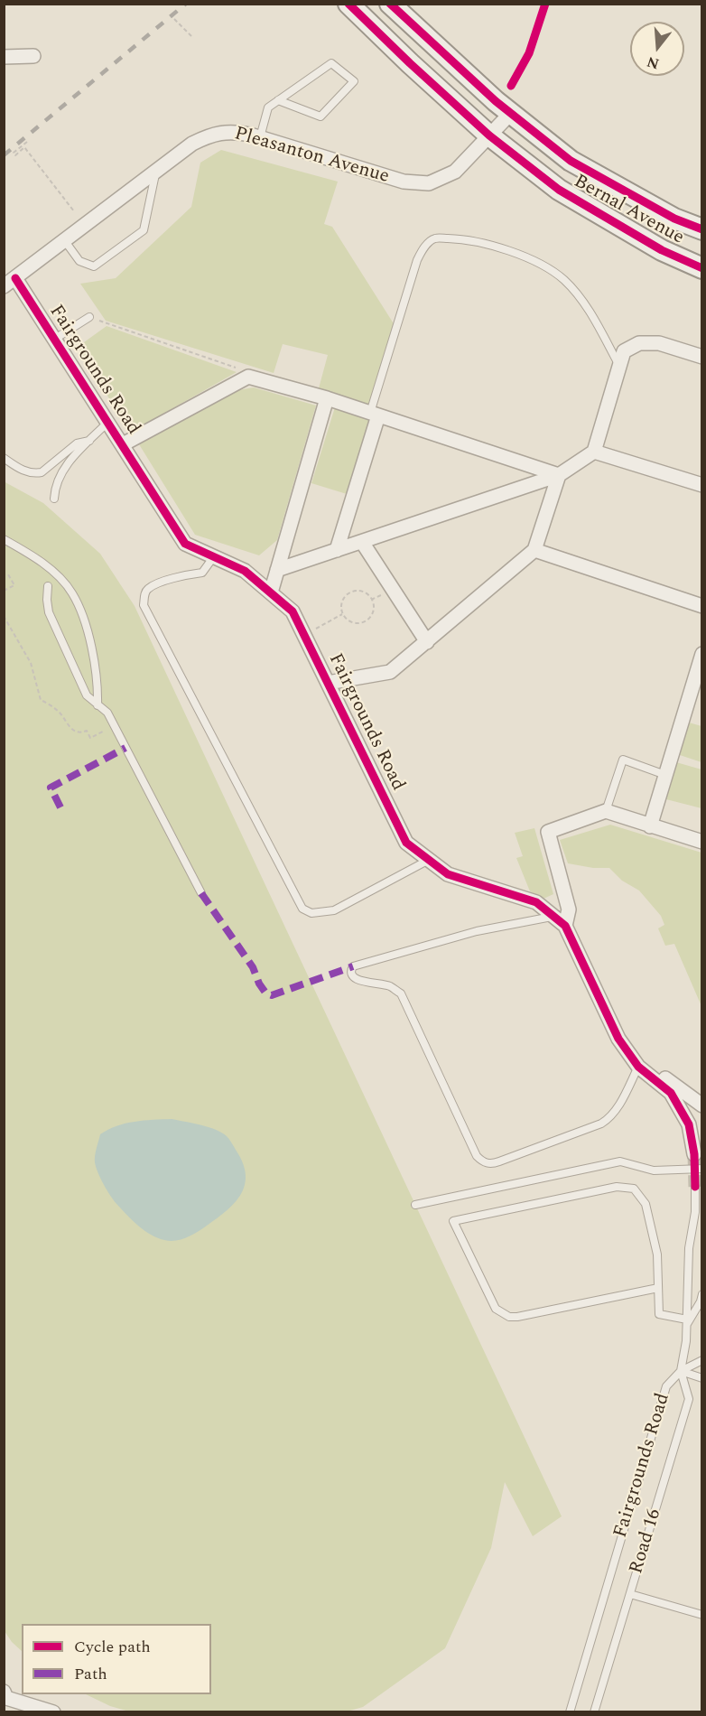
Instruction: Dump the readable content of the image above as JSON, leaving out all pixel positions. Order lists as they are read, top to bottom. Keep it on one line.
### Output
{"streets":{"main road":["Bernal Avenue"],"street":["Pleasanton Avenue","Fairgrounds Road"],"lane":["Road 16"]},"crossings":[["Pleasanton Avenue","Bernal Avenue"],["Pleasanton Avenue","Fairgrounds Road"],["Fairgrounds Road","Road 16"]],"legend":["Cycle path","Path"],"north":"bottom"}
